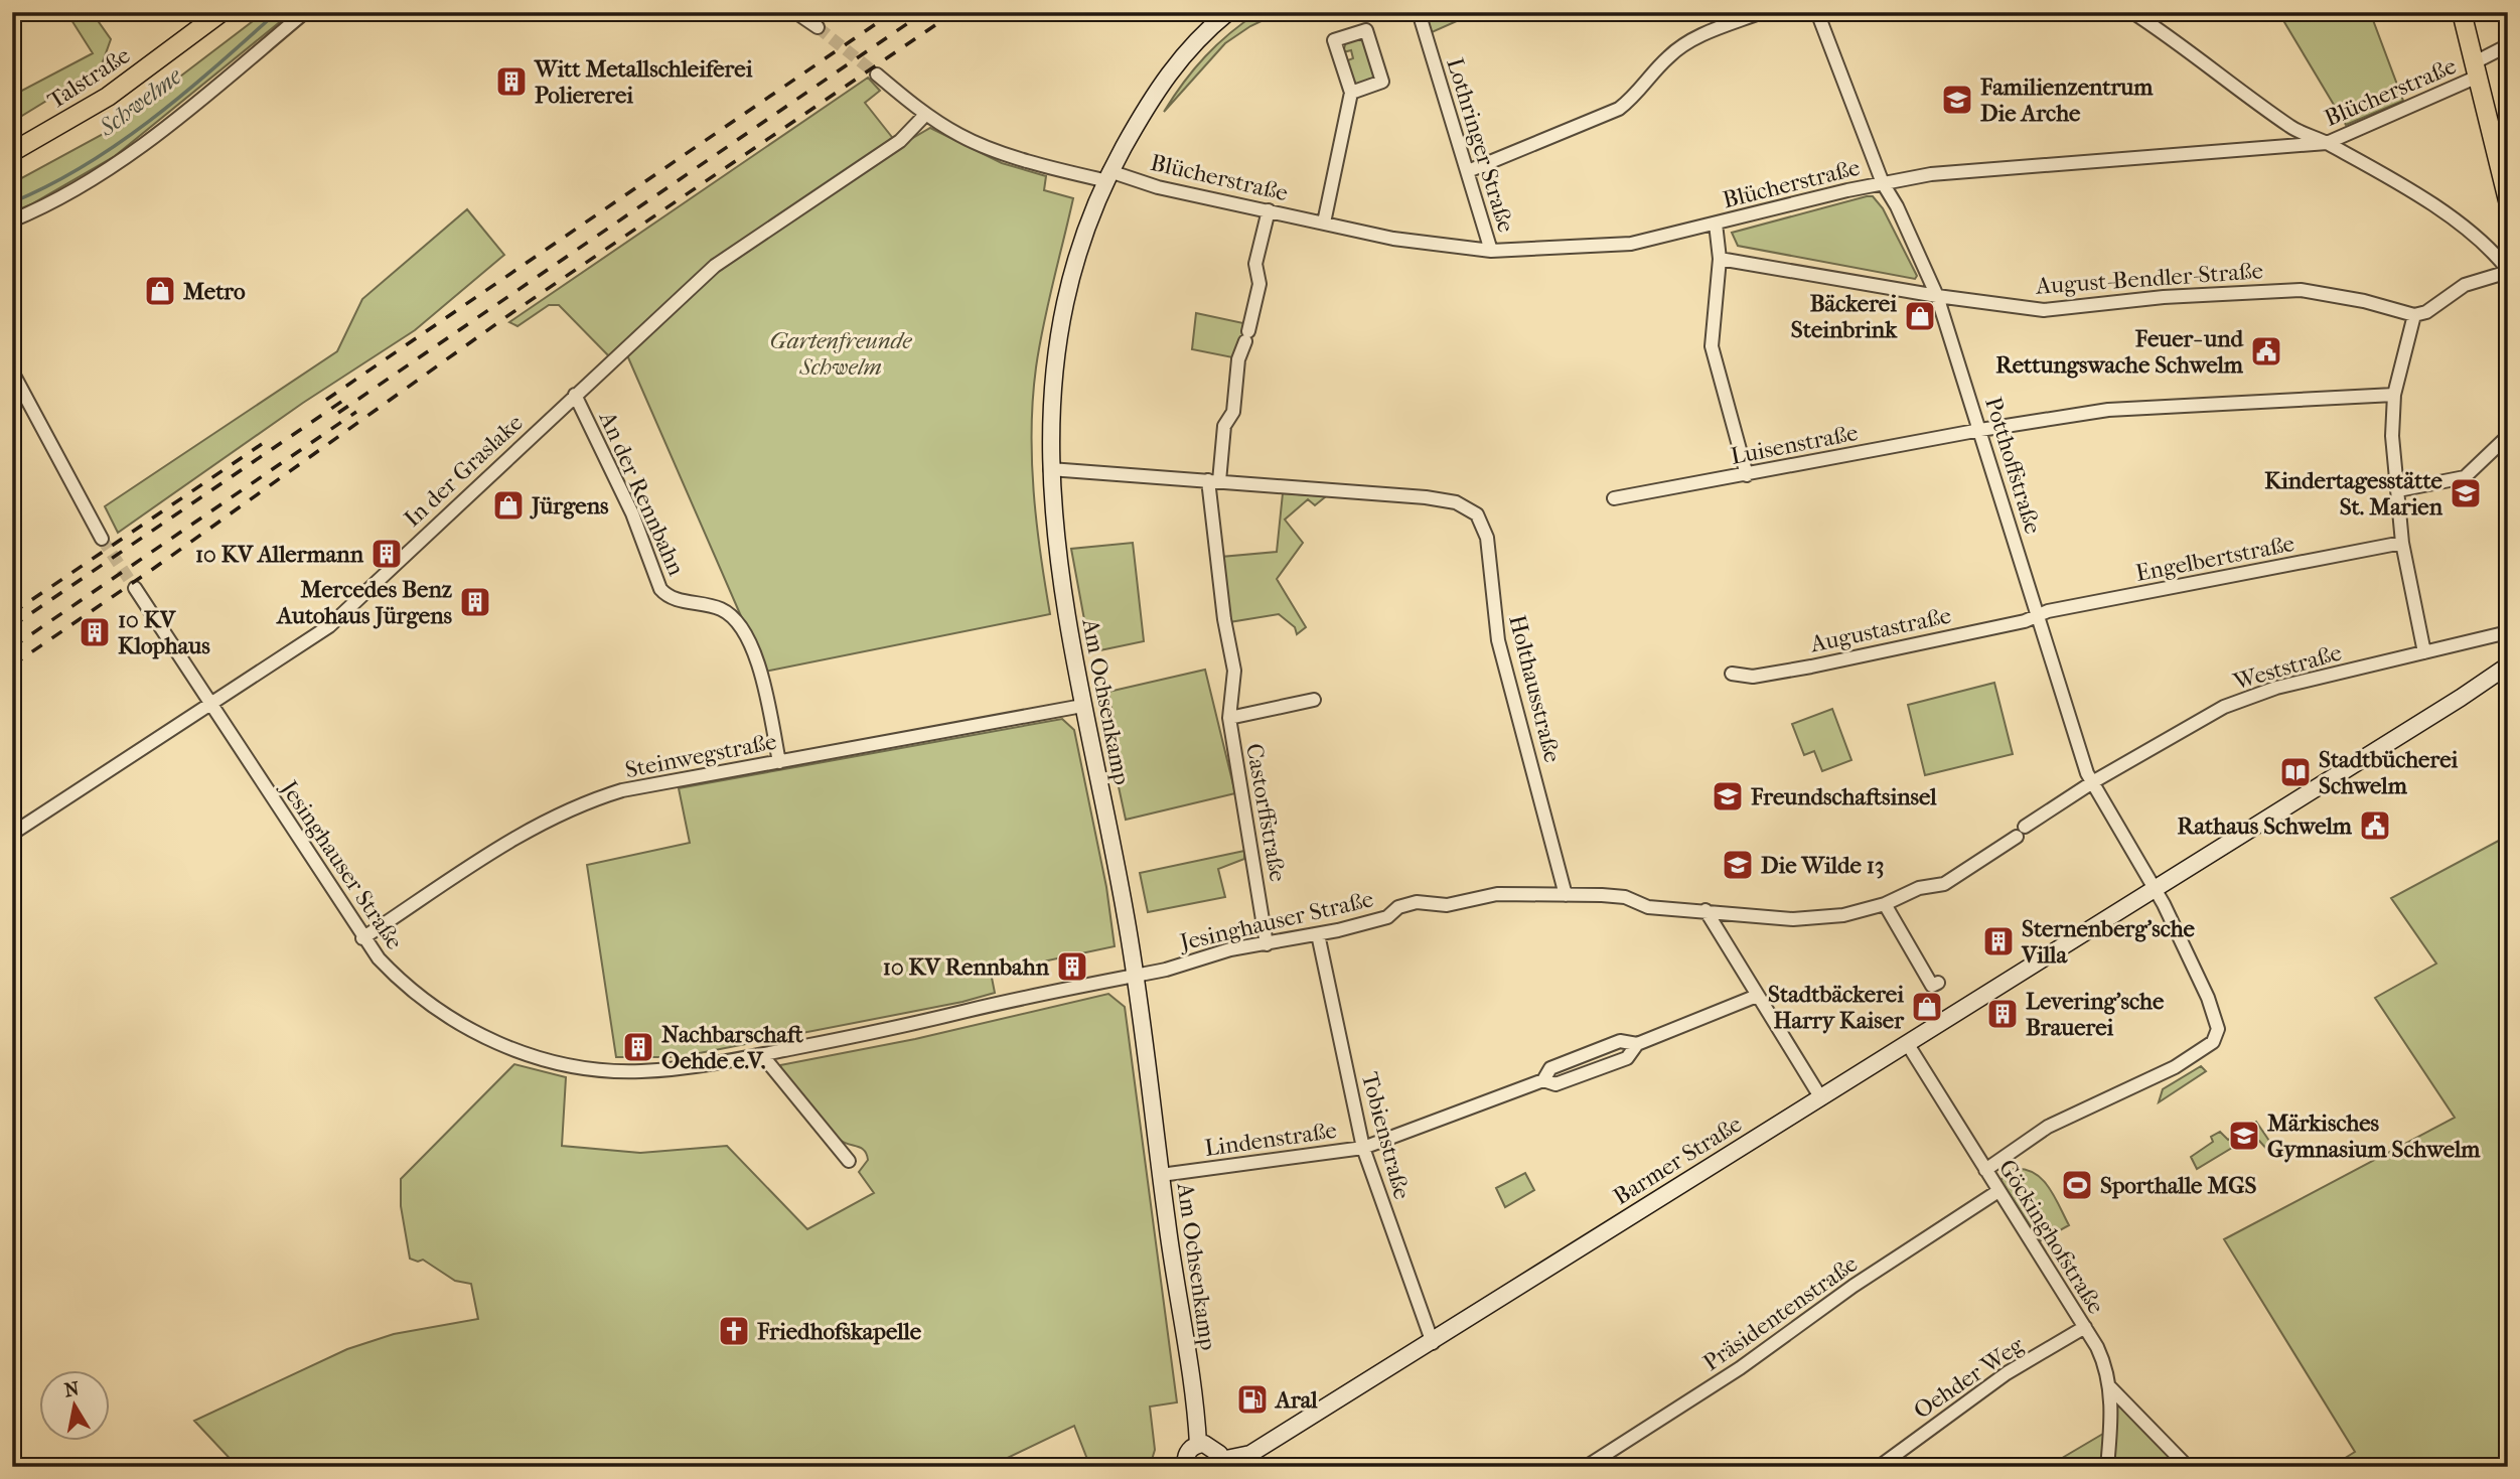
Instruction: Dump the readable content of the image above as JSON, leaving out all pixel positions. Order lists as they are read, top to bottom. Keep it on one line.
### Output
{"streets":{"main road":["Talstraße","Am Ochsenkamp","Barmer Straße"],"street":["Blücherstraße","Lothringer Straße","August-Bendler-Straße","Luisenstraße","Potthoffstraße","In der Graslake","An der Rennbahn","Engelbertstraße","Augustastraße","Weststraße","Holthausstraße","Steinwegstraße","Castorffstraße","Jesinghauser Straße","Tobienstraße","Lindenstraße","Göckinghofstraße","Präsidentenstraße","Oehder Weg"]},"crossings":[["Blücherstraße","Lothringer Straße"],["Blücherstraße","Potthoffstraße"],["Blücherstraße","In der Graslake"],["Blücherstraße","Am Ochsenkamp"],["Blücherstraße","Castorffstraße"],["August-Bendler-Straße","Potthoffstraße"],["Luisenstraße","Potthoffstraße"],["Potthoffstraße","Engelbertstraße"],["Potthoffstraße","Augustastraße"],["Potthoffstraße","Weststraße"],["Potthoffstraße","Jesinghauser Straße"],["Potthoffstraße","Barmer Straße"],["Potthoffstraße","Göckinghofstraße"],["In der Graslake","An der Rennbahn"],["In der Graslake","Jesinghauser Straße"],["An der Rennbahn","Steinwegstraße"],["Engelbertstraße","Augustastraße"],["Weststraße","Jesinghauser Straße"],["Holthausstraße","Castorffstraße"],["Holthausstraße","Jesinghauser Straße"],["Am Ochsenkamp","Steinwegstraße"],["Am Ochsenkamp","Jesinghauser Straße"],["Am Ochsenkamp","Lindenstraße"],["Steinwegstraße","Jesinghauser Straße"],["Castorffstraße","Jesinghauser Straße"],["Jesinghauser Straße","Tobienstraße"],["Tobienstraße","Lindenstraße"],["Tobienstraße","Barmer Straße"],["Barmer Straße","Göckinghofstraße"],["Göckinghofstraße","Präsidentenstraße"],["Göckinghofstraße","Oehder Weg"]],"water":["Schwelme"],"parks":["Gartenfreunde Schwelm"],"places":{"building":["Witt Metallschleiferei Poliererei","10 KV Allermann","Mercedes Benz Autohaus Jürgens","10 KV Klophaus","Sternenberg’sche Villa","10 KV Rennbahn","Levering’sche Brauerei","Nachbarschaft Oehde e.V."],"school or university":["Familienzentrum Die Arche","Kindertagesstätte St. Marien","Freundschaftsinsel","Die Wilde 13","Märkisches Gymnasium Schwelm"],"shop":["Metro","Bäckerei Steinbrink","Jürgens","Stadtbäckerei Harry Kaiser"],"public building":["Feuer- und Rettungswache Schwelm","Rathaus Schwelm"],"library":["Stadtbücherei Schwelm"],"sports":["Sporthalle MGS"],"church":["Friedhofskapelle"],"fuel station":["Aral"]},"north":"top"}
